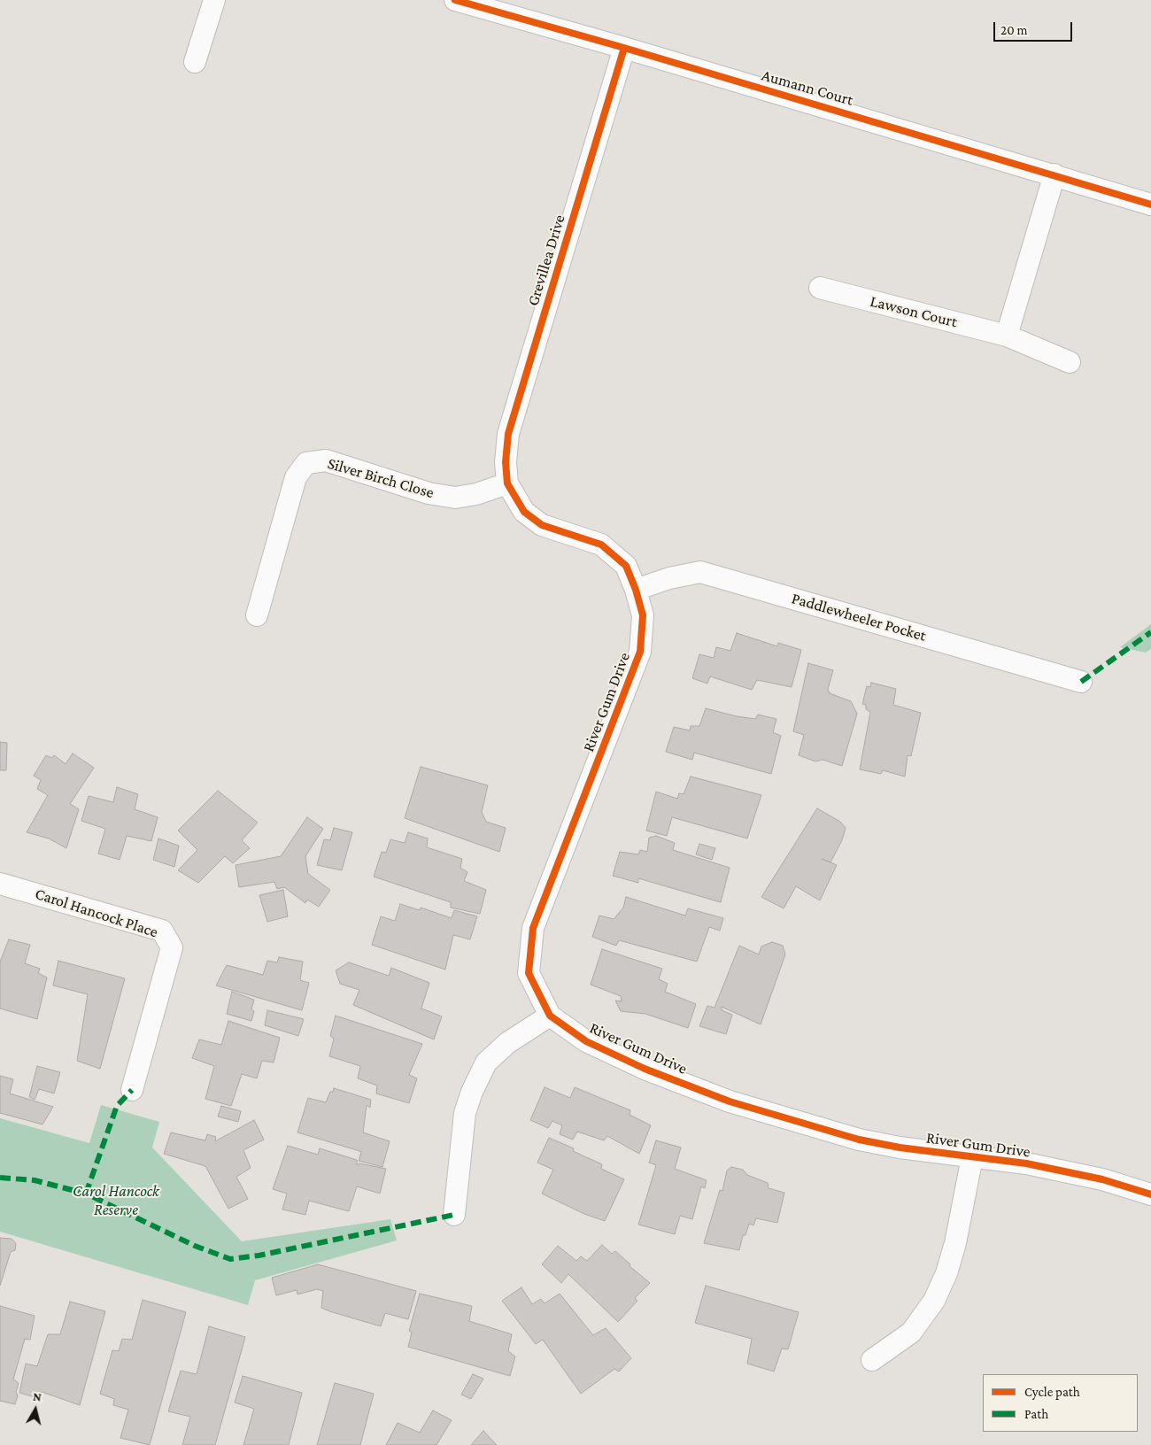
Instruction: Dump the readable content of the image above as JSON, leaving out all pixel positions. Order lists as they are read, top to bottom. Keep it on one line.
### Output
{"streets":{"street":["Aumann Court","Grevillea Drive","Lawson Court","Silver Birch Close","Paddlewheeler Pocket","River Gum Drive","Carol Hancock Place"]},"crossings":[["Aumann Court","Grevillea Drive"],["Grevillea Drive","Silver Birch Close"],["Grevillea Drive","River Gum Drive"],["Silver Birch Close","River Gum Drive"],["Paddlewheeler Pocket","River Gum Drive"]],"parks":["Carol Hancock Reserve"],"legend":["Cycle path","Path"],"scale_bar":"20 m","north":"top"}
